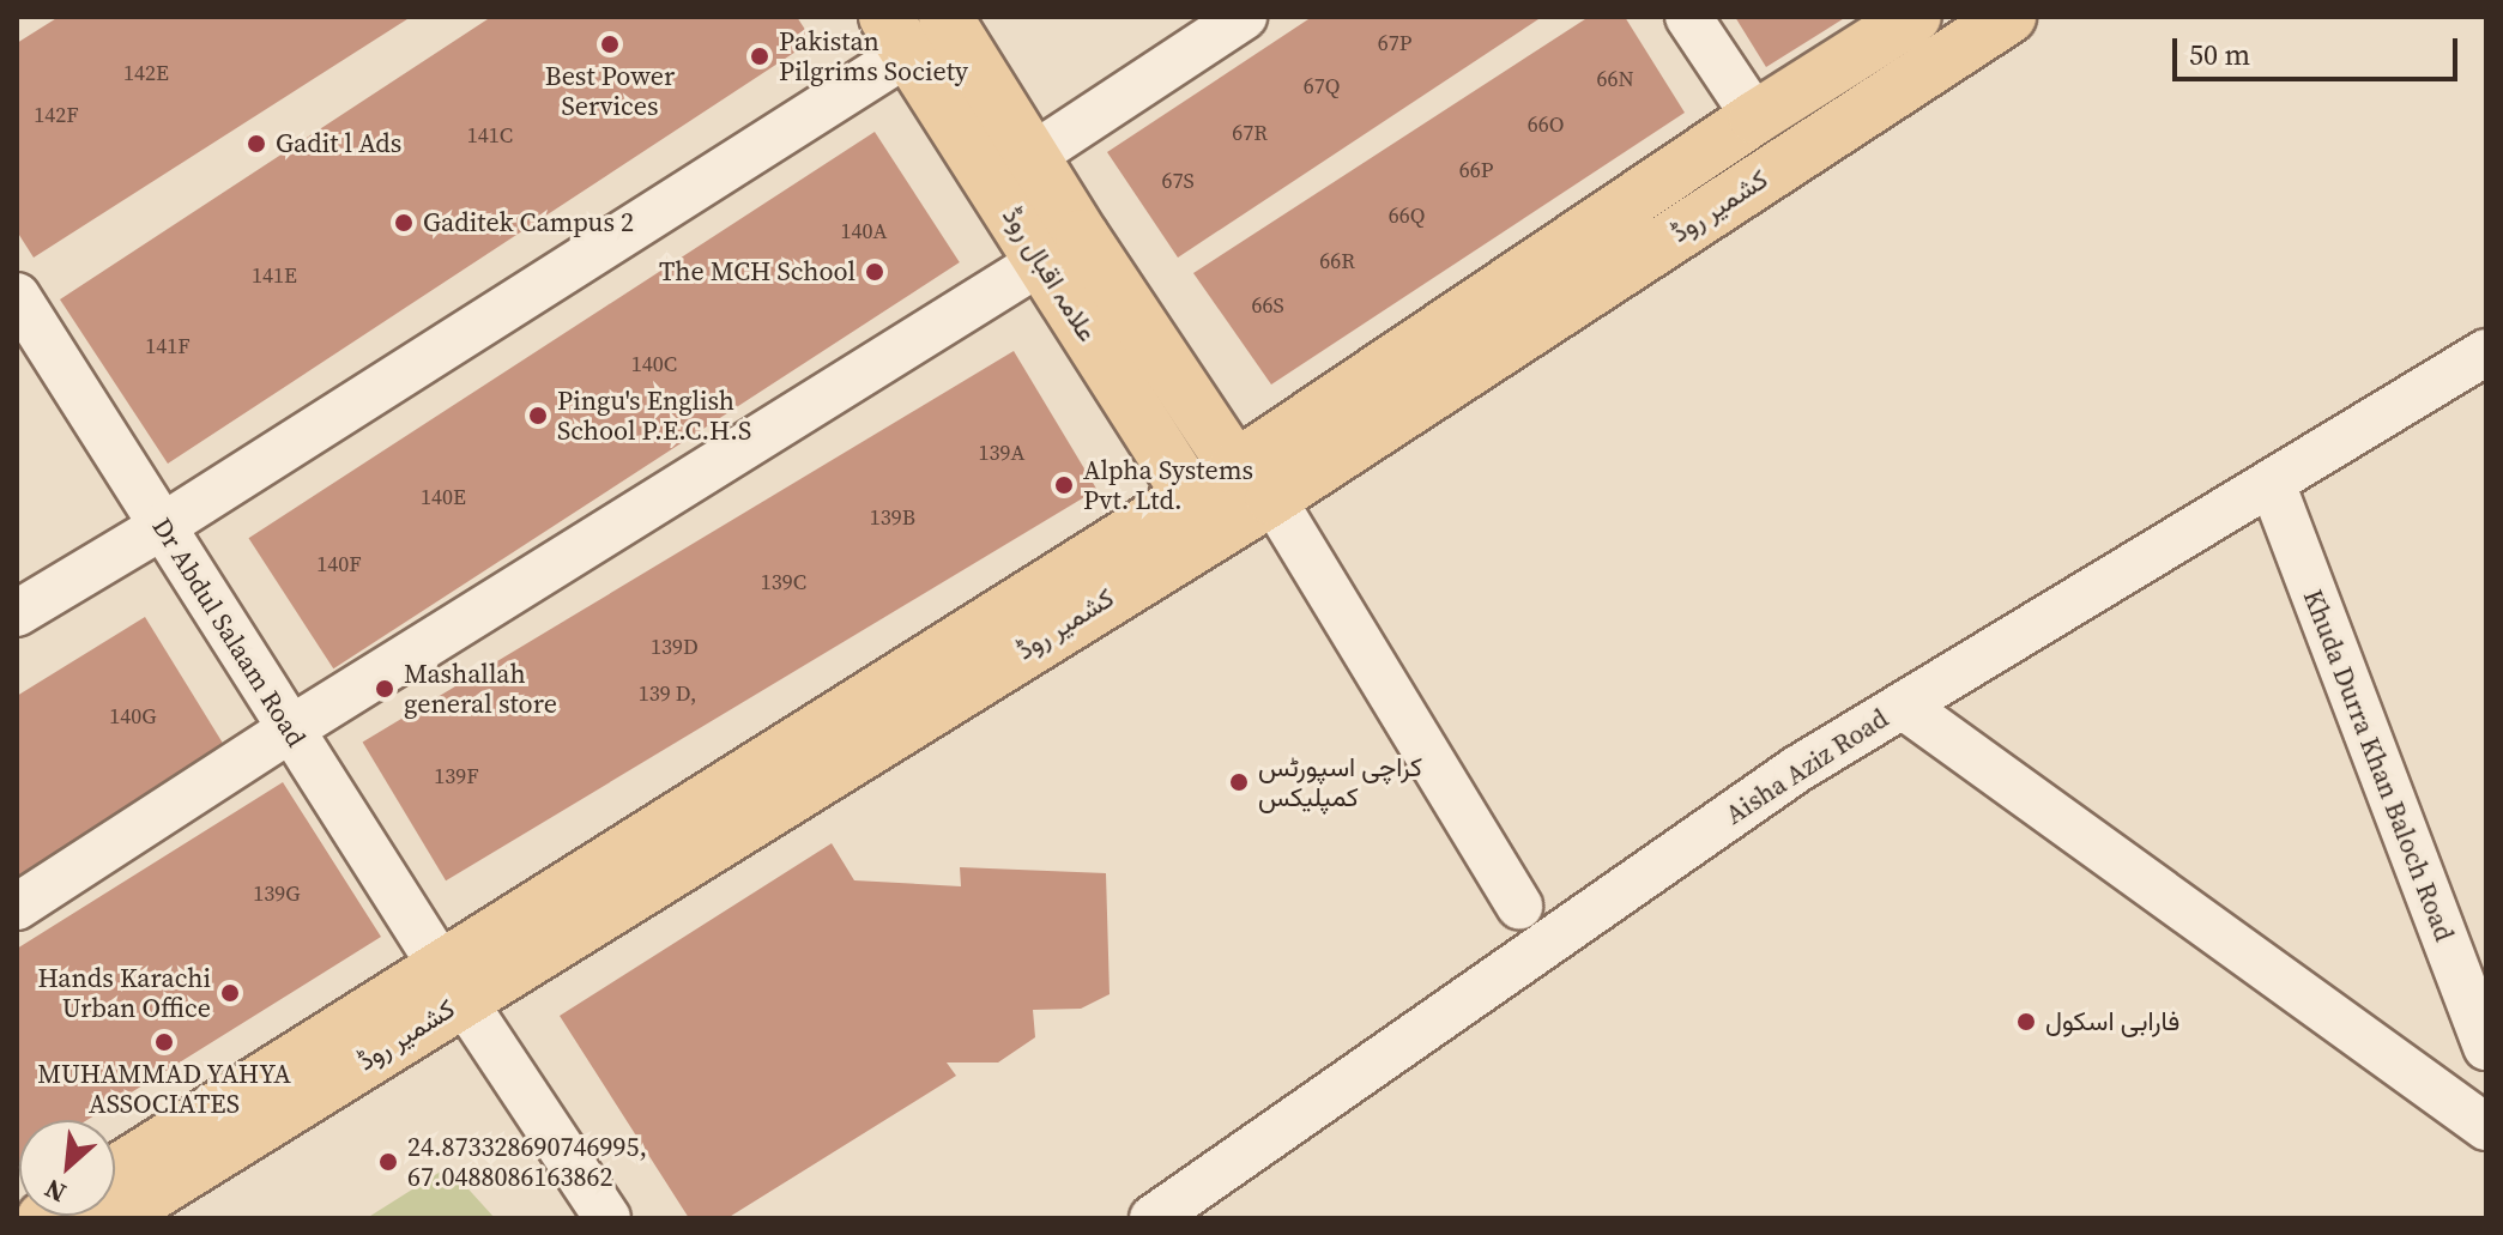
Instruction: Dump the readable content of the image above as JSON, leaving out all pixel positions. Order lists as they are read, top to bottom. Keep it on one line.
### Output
{"streets":{"main road":["کشمیر روڈ","علامہ اقبال روڈ"],"street":["Dr Abdul Salaam Road","Khuda Durra Khan Baloch Road","Aisha Aziz Road"]},"crossings":[["کشمیر روڈ","علامہ اقبال روڈ"],["کشمیر روڈ","Dr Abdul Salaam Road"],["Khuda Durra Khan Baloch Road","Aisha Aziz Road"]],"places":["Best Power Services","Pakistan Pilgrims Society","Gadit l Ads","Gaditek Campus 2","The MCH School","Pingu's English School P.E.C.H.S","Alpha Systems Pvt. Ltd.","Mashallah general store","کراچی اسپورٹس کمپلیکس","Hands Karachi Urban Office","فارابی اسکول","MUHAMMAD YAHYA ASSOCIATES","24.873328690746995, 67.0488086163862"],"house_numbers":["67P","142E","66N","67Q","142F","66O","67R","141C","66P","67S","66Q","140A","66R","141E","66S","141F","140C","139A","140E","139B","140F","139C","139D","139 D,","140G","139F","139G"],"scale_bar":"50 m","north":"bottom left"}
